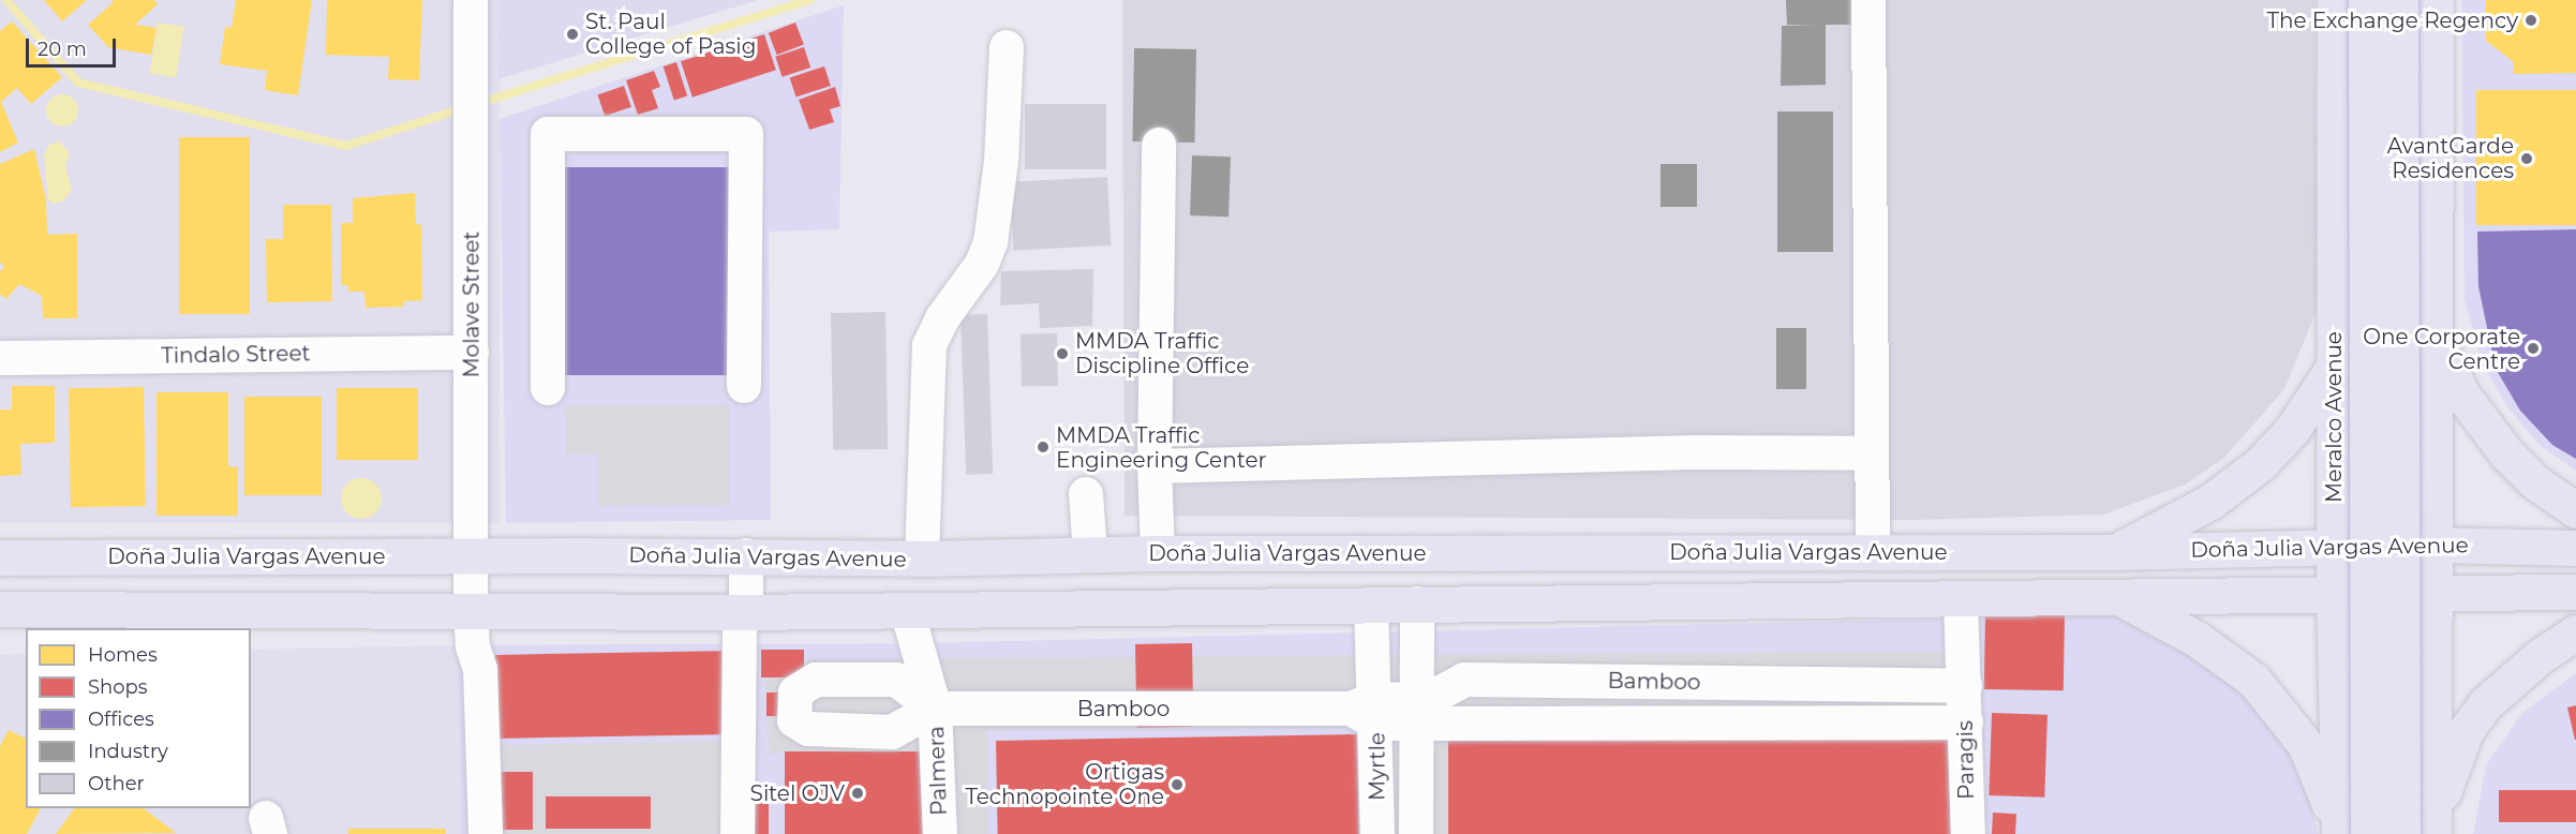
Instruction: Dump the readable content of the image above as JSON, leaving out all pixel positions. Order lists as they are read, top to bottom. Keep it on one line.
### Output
{"streets":{"main road":["Meralco Avenue","Doña Julia Vargas Avenue"],"street":["Molave Street","Tindalo Street","Bamboo","Paragis","Myrtle","Palmera"]},"crossings":[["Molave Street","Tindalo Street"],["Molave Street","Doña Julia Vargas Avenue"],["Meralco Avenue","Doña Julia Vargas Avenue"],["Bamboo","Paragis"],["Bamboo","Myrtle"],["Bamboo","Palmera"]],"places":["The Exchange Regency","St. Paul College of Pasig","AvantGarde Residences","One Corporate Centre","MMDA Traffic Discipline Office","MMDA Traffic Engineering Center","Ortigas Technopointe One","Sitel OJV"],"legend":["Homes","Shops","Offices","Industry","Other"],"scale_bar":"20 m"}
